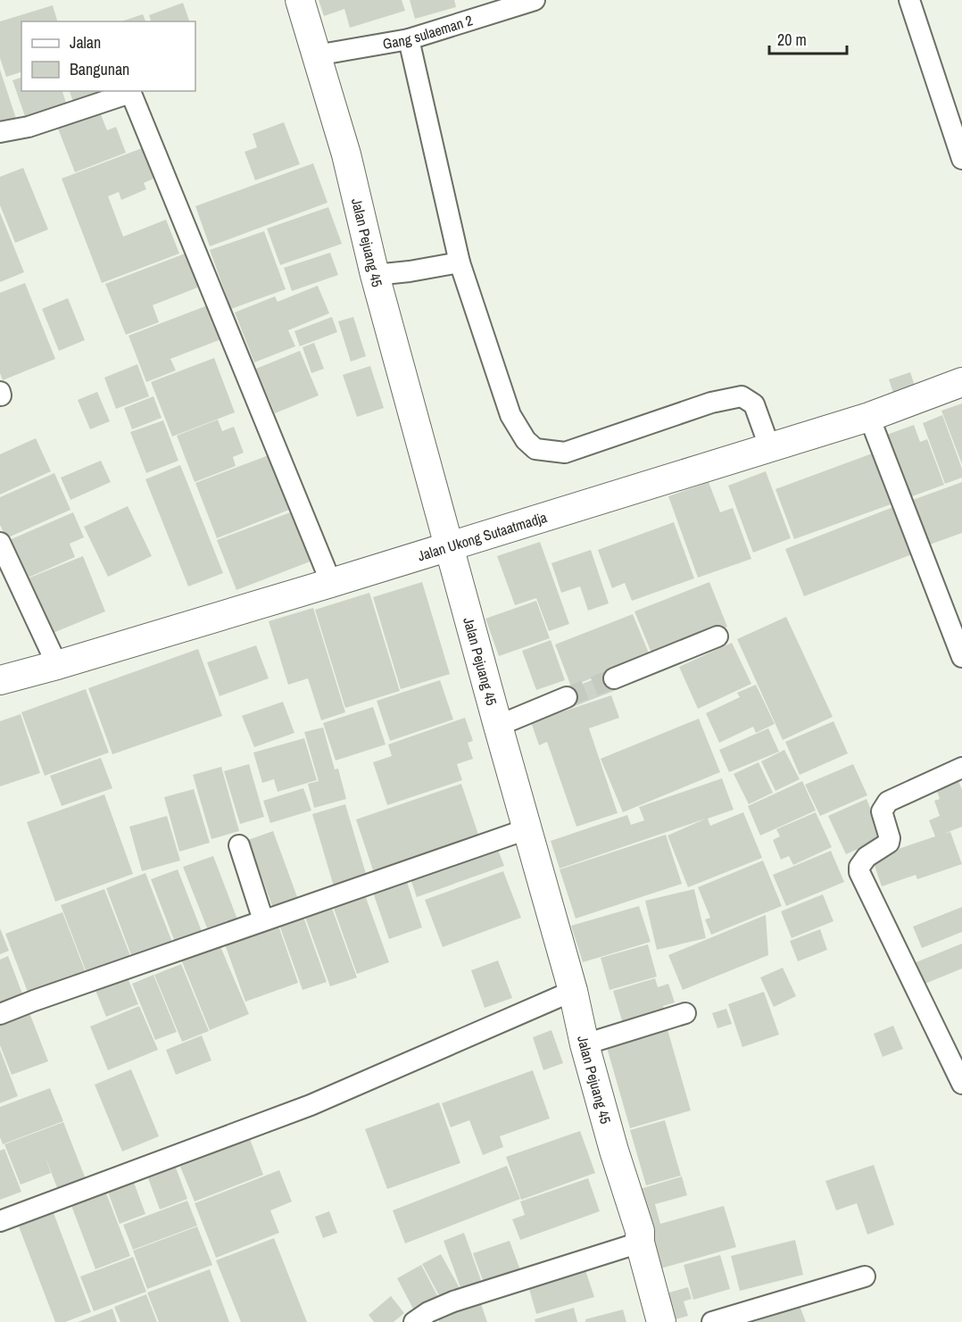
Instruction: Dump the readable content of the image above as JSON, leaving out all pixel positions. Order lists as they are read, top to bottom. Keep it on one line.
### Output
{"streets":{"street":["Gang sulaeman 2","Jalan Pejuang 45","Jalan Ukong Sutaatmadja"]},"crossings":[["Gang sulaeman 2","Jalan Pejuang 45"],["Jalan Pejuang 45","Jalan Ukong Sutaatmadja"]],"legend":["Jalan","Bangunan"],"scale_bar":"20 m"}
